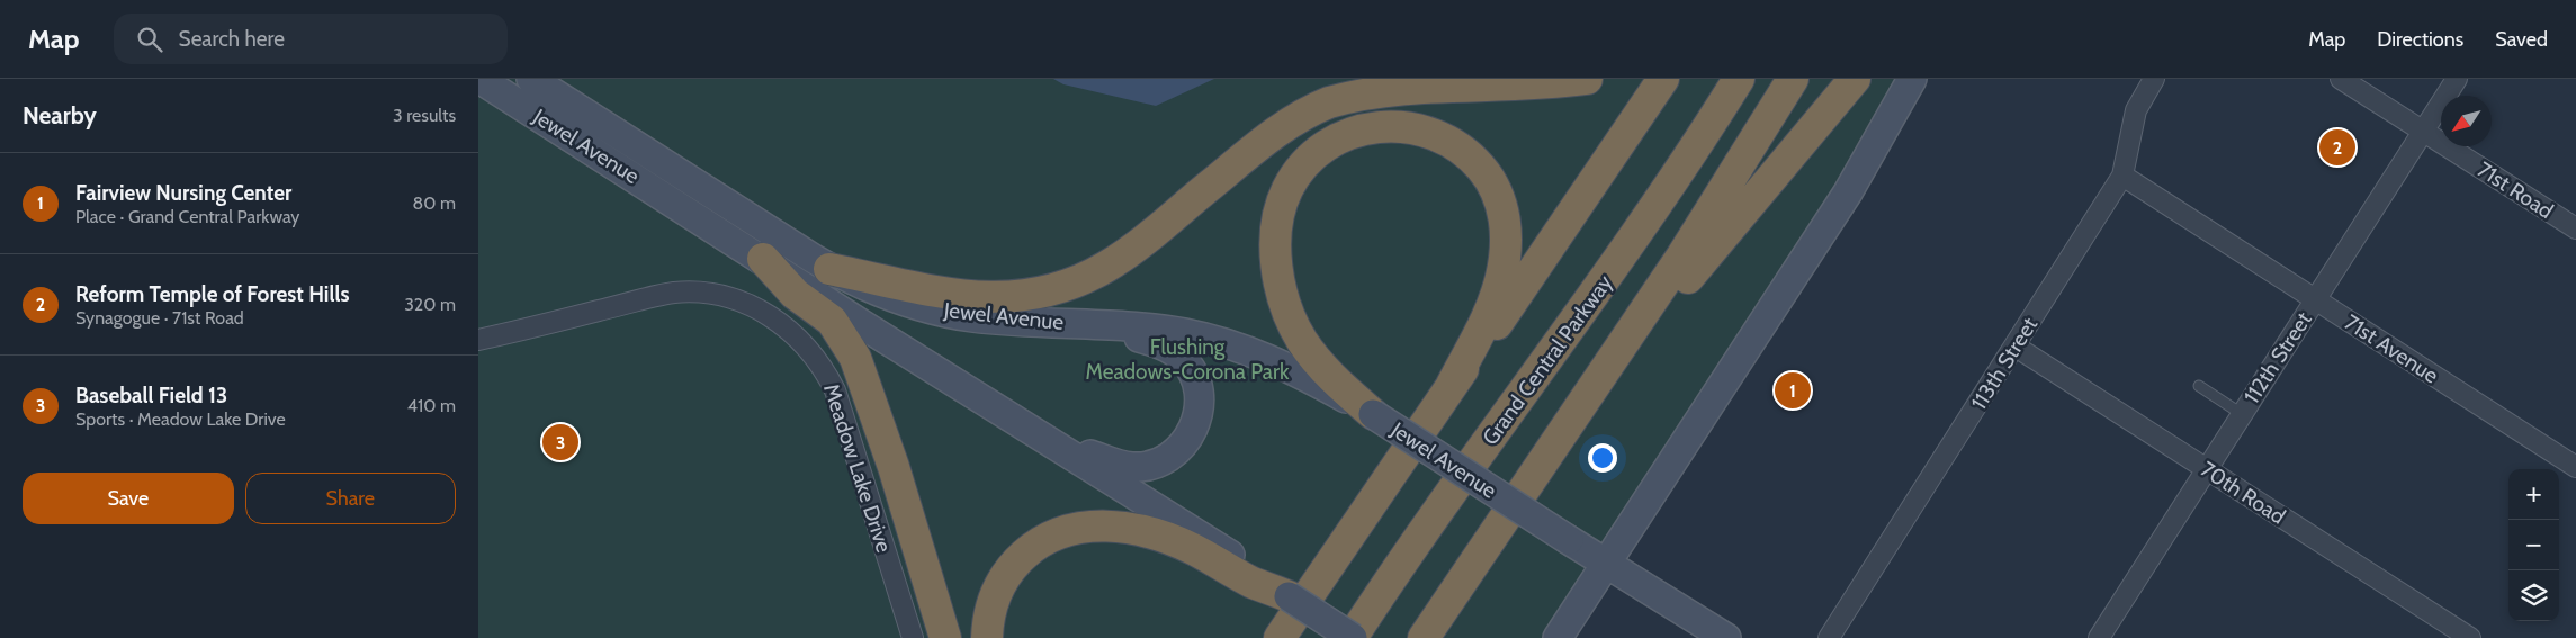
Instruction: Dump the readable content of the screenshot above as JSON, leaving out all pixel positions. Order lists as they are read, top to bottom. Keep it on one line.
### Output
{"streets":{"highway":["Grand Central Parkway"],"street":["Jewel Avenue","71st Road","71st Avenue","112th Street","113th Street","Meadow Lake Drive","70th Road"]},"crossings":[["Jewel Avenue","Grand Central Parkway"],["71st Road","112th Street"],["71st Avenue","112th Street"],["71st Avenue","113th Street"],["112th Street","70th Road"],["113th Street","70th Road"]],"parks":["Flushing Meadows-Corona Park"],"north":"bottom left","page":{"header":"Map","search":"Search here","nav":["Map","Directions","Saved"],"heading":["Nearby","3 results"],"pins":["2","1","3"],"list":[{"mark":"1","name":"Fairview Nursing Center","note":"Place · Grand Central Parkway","value":"80 m"},{"mark":"2","name":"Reform Temple of Forest Hills","note":"Synagogue · 71st Road","value":"320 m"},{"mark":"3","name":"Baseball Field 13","note":"Sports · Meadow Lake Drive","value":"410 m"}],"buttons":["Save","Share"],"map_buttons":["+","−"]}}
